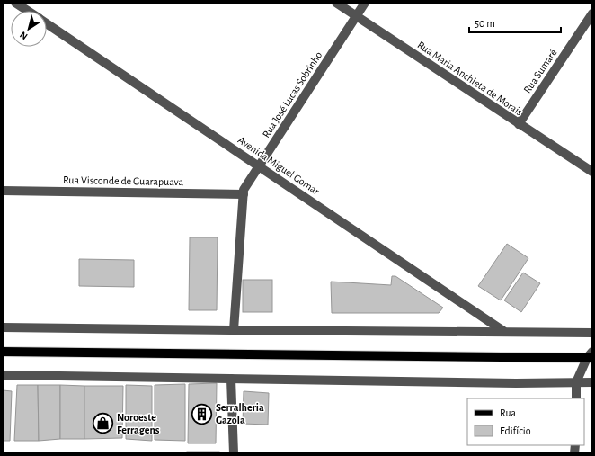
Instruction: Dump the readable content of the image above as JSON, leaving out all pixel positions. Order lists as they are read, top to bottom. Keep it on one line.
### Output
{"streets":{"street":["Rua Sumaré","Rua Maria Anchieta de Morais","Rua José Lucas Sobrinho","Avenida Miguel Gomar","Rua Visconde de Guarapuava"]},"crossings":[["Rua Sumaré","Rua Maria Anchieta de Morais"],["Rua Maria Anchieta de Morais","Rua José Lucas Sobrinho"],["Rua José Lucas Sobrinho","Avenida Miguel Gomar"],["Rua José Lucas Sobrinho","Rua Visconde de Guarapuava"]],"places":{"building":["Serralheria Gazola"],"shop":["Noroeste Ferragens"]},"legend":["Rua","Edifício"],"scale_bar":"50 m","north":"bottom left"}
